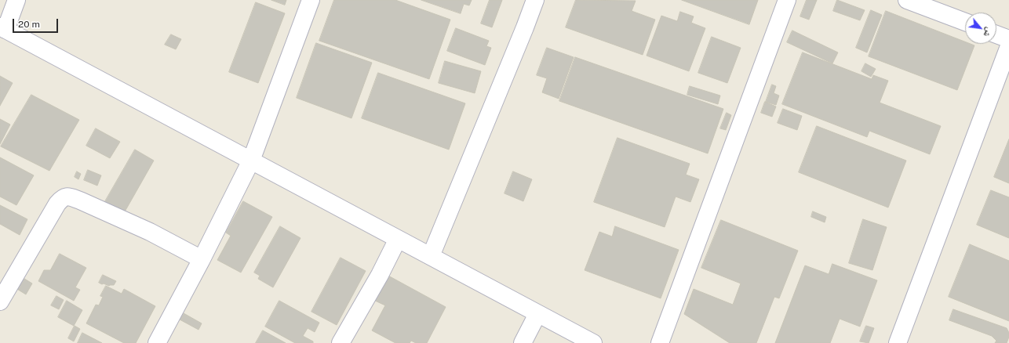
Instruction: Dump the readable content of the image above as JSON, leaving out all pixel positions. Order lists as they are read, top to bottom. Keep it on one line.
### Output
{"scale_bar":"20 m","north":"bottom right"}
